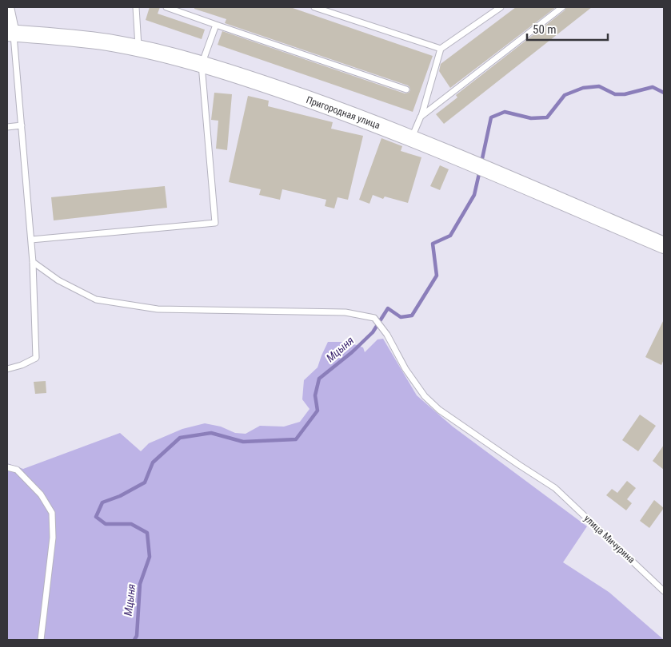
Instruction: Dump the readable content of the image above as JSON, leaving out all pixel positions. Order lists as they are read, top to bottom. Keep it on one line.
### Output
{"streets":{"street":["Пригородная улица"],"lane":["улица Мичурина"]},"water":["Мцыня"],"scale_bar":"50 m"}
